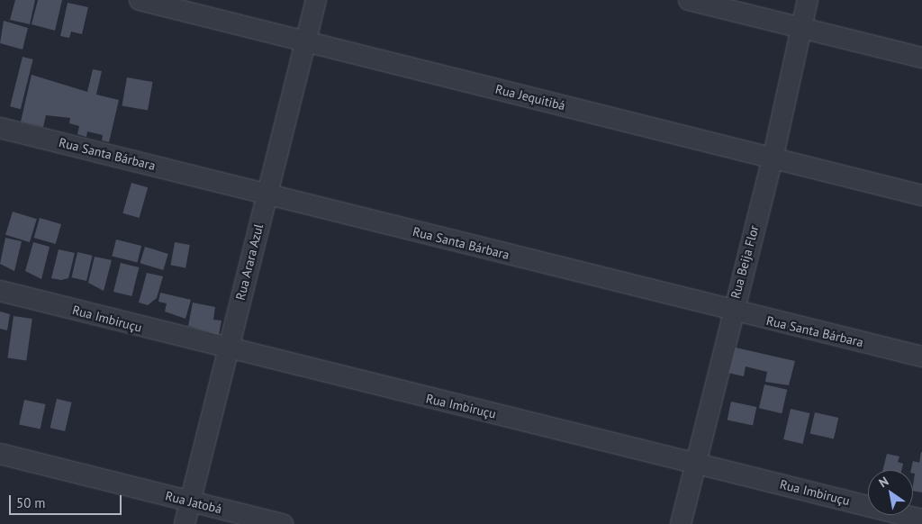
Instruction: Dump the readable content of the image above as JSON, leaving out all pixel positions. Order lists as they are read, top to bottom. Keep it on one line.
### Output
{"streets":{"street":["Rua Jequitibá","Rua Santa Bárbara","Rua Arara Azul","Rua Beija Flor","Rua Imbiruçu","Rua Jatobá"]},"crossings":[["Rua Jequitibá","Rua Arara Azul"],["Rua Jequitibá","Rua Beija Flor"],["Rua Santa Bárbara","Rua Arara Azul"],["Rua Santa Bárbara","Rua Beija Flor"],["Rua Arara Azul","Rua Imbiruçu"],["Rua Arara Azul","Rua Jatobá"],["Rua Beija Flor","Rua Imbiruçu"]],"scale_bar":"50 m","north":"top left"}
